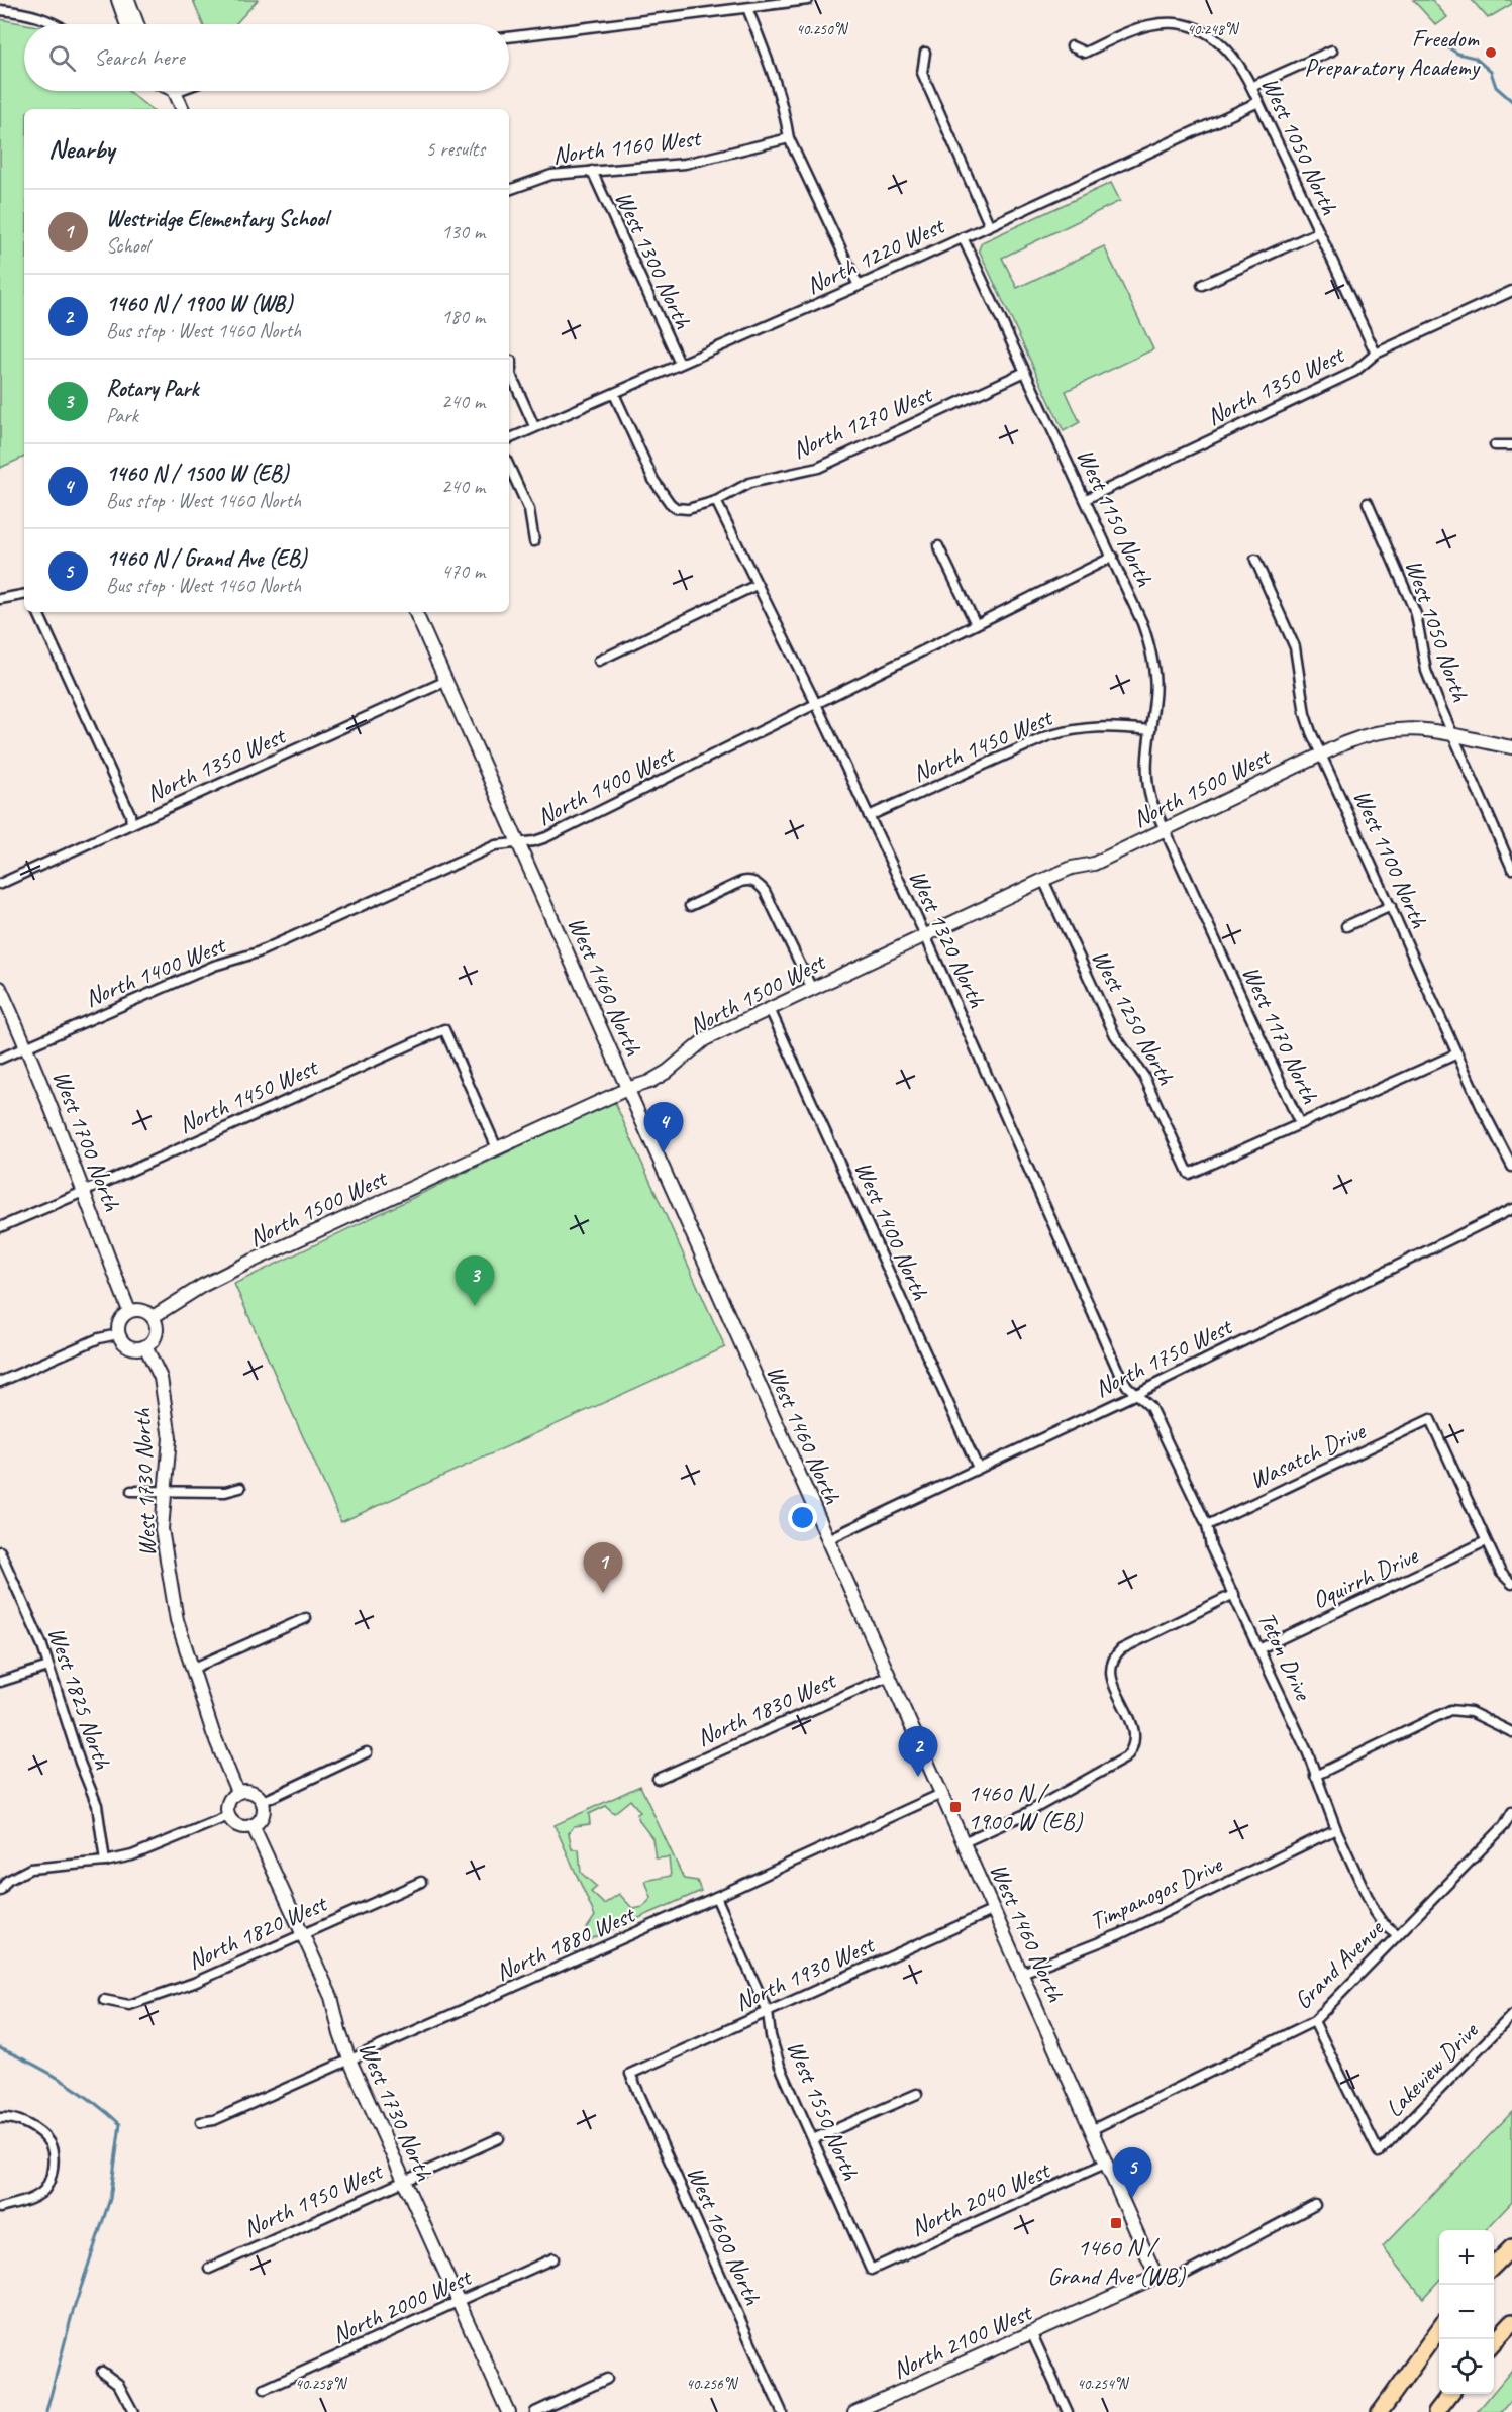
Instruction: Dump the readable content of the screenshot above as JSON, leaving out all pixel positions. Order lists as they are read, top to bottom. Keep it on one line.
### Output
{"streets":{"street":["West 1050 North","North 1160 West","North 1220 West","West 1300 North","North 1350 West","North 1270 West","West 1150 North","North 1450 West","North 1400 West","North 1500 West","West 1100 North","West 1320 North","West 1460 North","West 1250 North","West 1170 North","West 1700 North","West 1400 North","North 1750 West","Wasatch Drive","West 1730 North","Oquirrh Drive","Teton Drive","West 1825 North","North 1830 West","Timpanogos Drive","North 1820 West","North 1880 West","Grand Avenue","North 1930 West","Lakeview Drive","West 1550 North","North 2040 West","North 1950 West","West 1600 North","North 2000 West","North 2100 West"]},"crossings":[["West 1050 North","North 1220 West"],["West 1050 North","North 1350 West"],["West 1050 North","North 1500 West"],["North 1160 West","West 1300 North"],["North 1220 West","West 1300 North"],["North 1220 West","North 1270 West"],["North 1220 West","West 1150 North"],["North 1350 West","West 1150 North"],["North 1350 West","West 1460 North"],["North 1270 West","West 1150 North"],["North 1270 West","West 1320 North"],["West 1150 North","North 1450 West"],["West 1150 North","North 1400 West"],["West 1150 North","North 1500 West"],["West 1150 North","West 1170 North"],["North 1450 West","North 1500 West"],["North 1450 West","West 1320 North"],["North 1450 West","West 1700 North"],["North 1400 West","West 1320 North"],["North 1400 West","West 1460 North"],["North 1400 West","West 1700 North"],["North 1500 West","West 1100 North"],["North 1500 West","West 1320 North"],["North 1500 West","West 1460 North"],["North 1500 West","West 1250 North"],["North 1500 West","West 1170 North"],["North 1500 West","West 1700 North"],["North 1500 West","West 1400 North"],["North 1500 West","West 1730 North"],["West 1320 North","North 1750 West"],["West 1320 North","Teton Drive"],["West 1460 North","North 1750 West"],["West 1460 North","North 1830 West"],["West 1460 North","Timpanogos Drive"],["West 1460 North","North 1880 West"],["West 1460 North","Grand Avenue"],["West 1460 North","North 1930 West"],["West 1460 North","North 2040 West"],["West 1460 North","North 2100 West"],["West 1250 North","West 1170 North"],["West 1700 North","West 1730 North"],["West 1400 North","North 1750 West"],["North 1750 West","Teton Drive"],["Wasatch Drive","Oquirrh Drive"],["Wasatch Drive","Teton Drive"],["West 1730 North","North 1820 West"],["West 1730 North","North 1880 West"],["West 1730 North","North 1950 West"],["West 1730 North","North 2000 West"],["Oquirrh Drive","Teton Drive"],["Teton Drive","Timpanogos Drive"],["Teton Drive","Grand Avenue"],["North 1880 West","West 1550 North"],["Grand Avenue","Lakeview Drive"],["North 1930 West","West 1550 North"],["North 1930 West","West 1600 North"],["West 1550 North","North 2040 West"]],"places":{"other":["Freedom Preparatory Academy"],"transit":["1460 N / 1900 W (EB)","1460 N / Grand Ave (WB)"]},"page":{"search":"Search here","heading":["Nearby","5 results"],"list":[{"mark":"1","name":"Westridge Elementary School","note":"School","value":"130 m"},{"mark":"2","name":"1460 N / 1900 W (WB)","note":"Bus stop · West 1460 North","value":"180 m"},{"mark":"3","name":"Rotary Park","note":"Park","value":"240 m"},{"mark":"4","name":"1460 N / 1500 W (EB)","note":"Bus stop · West 1460 North","value":"240 m"},{"mark":"5","name":"1460 N / Grand Ave (EB)","note":"Bus stop · West 1460 North","value":"470 m"}],"pins":["4","3","1","2","5"],"map_buttons":["+","−"]},"coordinates":["40.250°N","40.248°N","40.258°N","40.256°N","40.254°N"]}
